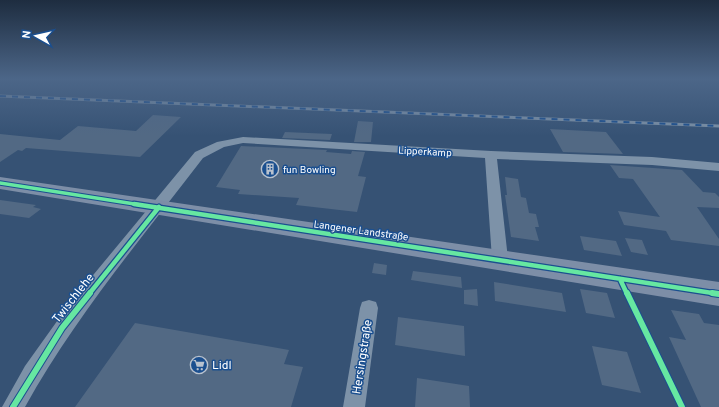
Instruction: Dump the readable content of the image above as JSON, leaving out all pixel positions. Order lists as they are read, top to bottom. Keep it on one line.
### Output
{"streets":{"main road":["Langener Landstraße"],"street":["Lipperkamp","Twischlehe","Hersingstraße"]},"crossings":[["Lipperkamp","Langener Landstraße"],["Lipperkamp","Twischlehe"],["Langener Landstraße","Twischlehe"]],"places":{"building":["fun Bowling"],"supermarket":["Lidl"]},"north":"left"}
